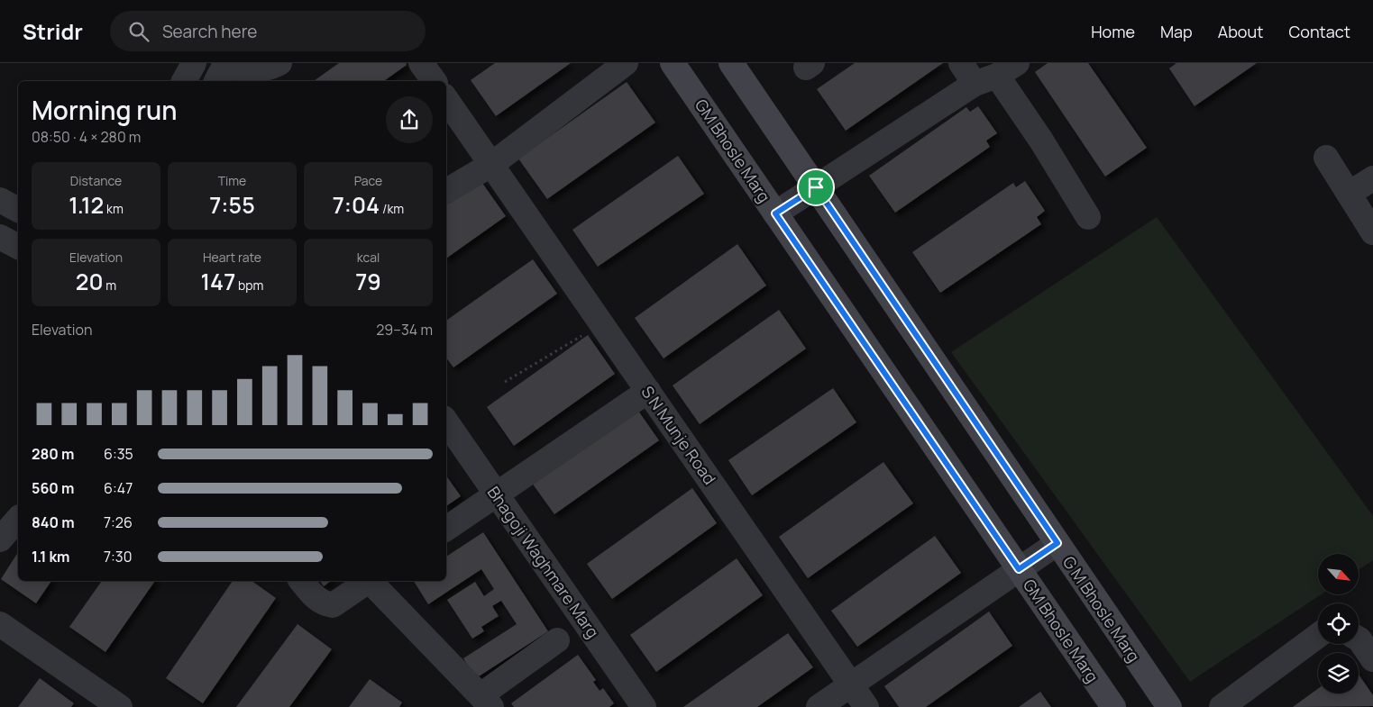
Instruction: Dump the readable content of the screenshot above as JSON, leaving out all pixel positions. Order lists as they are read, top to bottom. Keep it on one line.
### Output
{"streets":{"main road":["GM Bhosle Marg","G M Bhosle Marg"],"street":["S N Munje Road","Bhagoji Waghmare Marg"]},"north":"bottom right","page":{"header":"Stridr","search":"Search here","nav":["Home","Map","About","Contact"],"heading":["Morning run","08:50 · 4 × 280 m"],"stats":[["Distance","1.12 km"],["Time","7:55"],["Pace","7:04 /km"],["Elevation","20 m"],["Heart rate","147 bpm"],["kcal","79"]],"chart":["Elevation","29–34 m"],"list":[{"name":"280 m","note":"6:35"},{"name":"560 m","note":"6:47"},{"name":"840 m","note":"7:26"},{"name":"1.1 km","note":"7:30"}]}}
